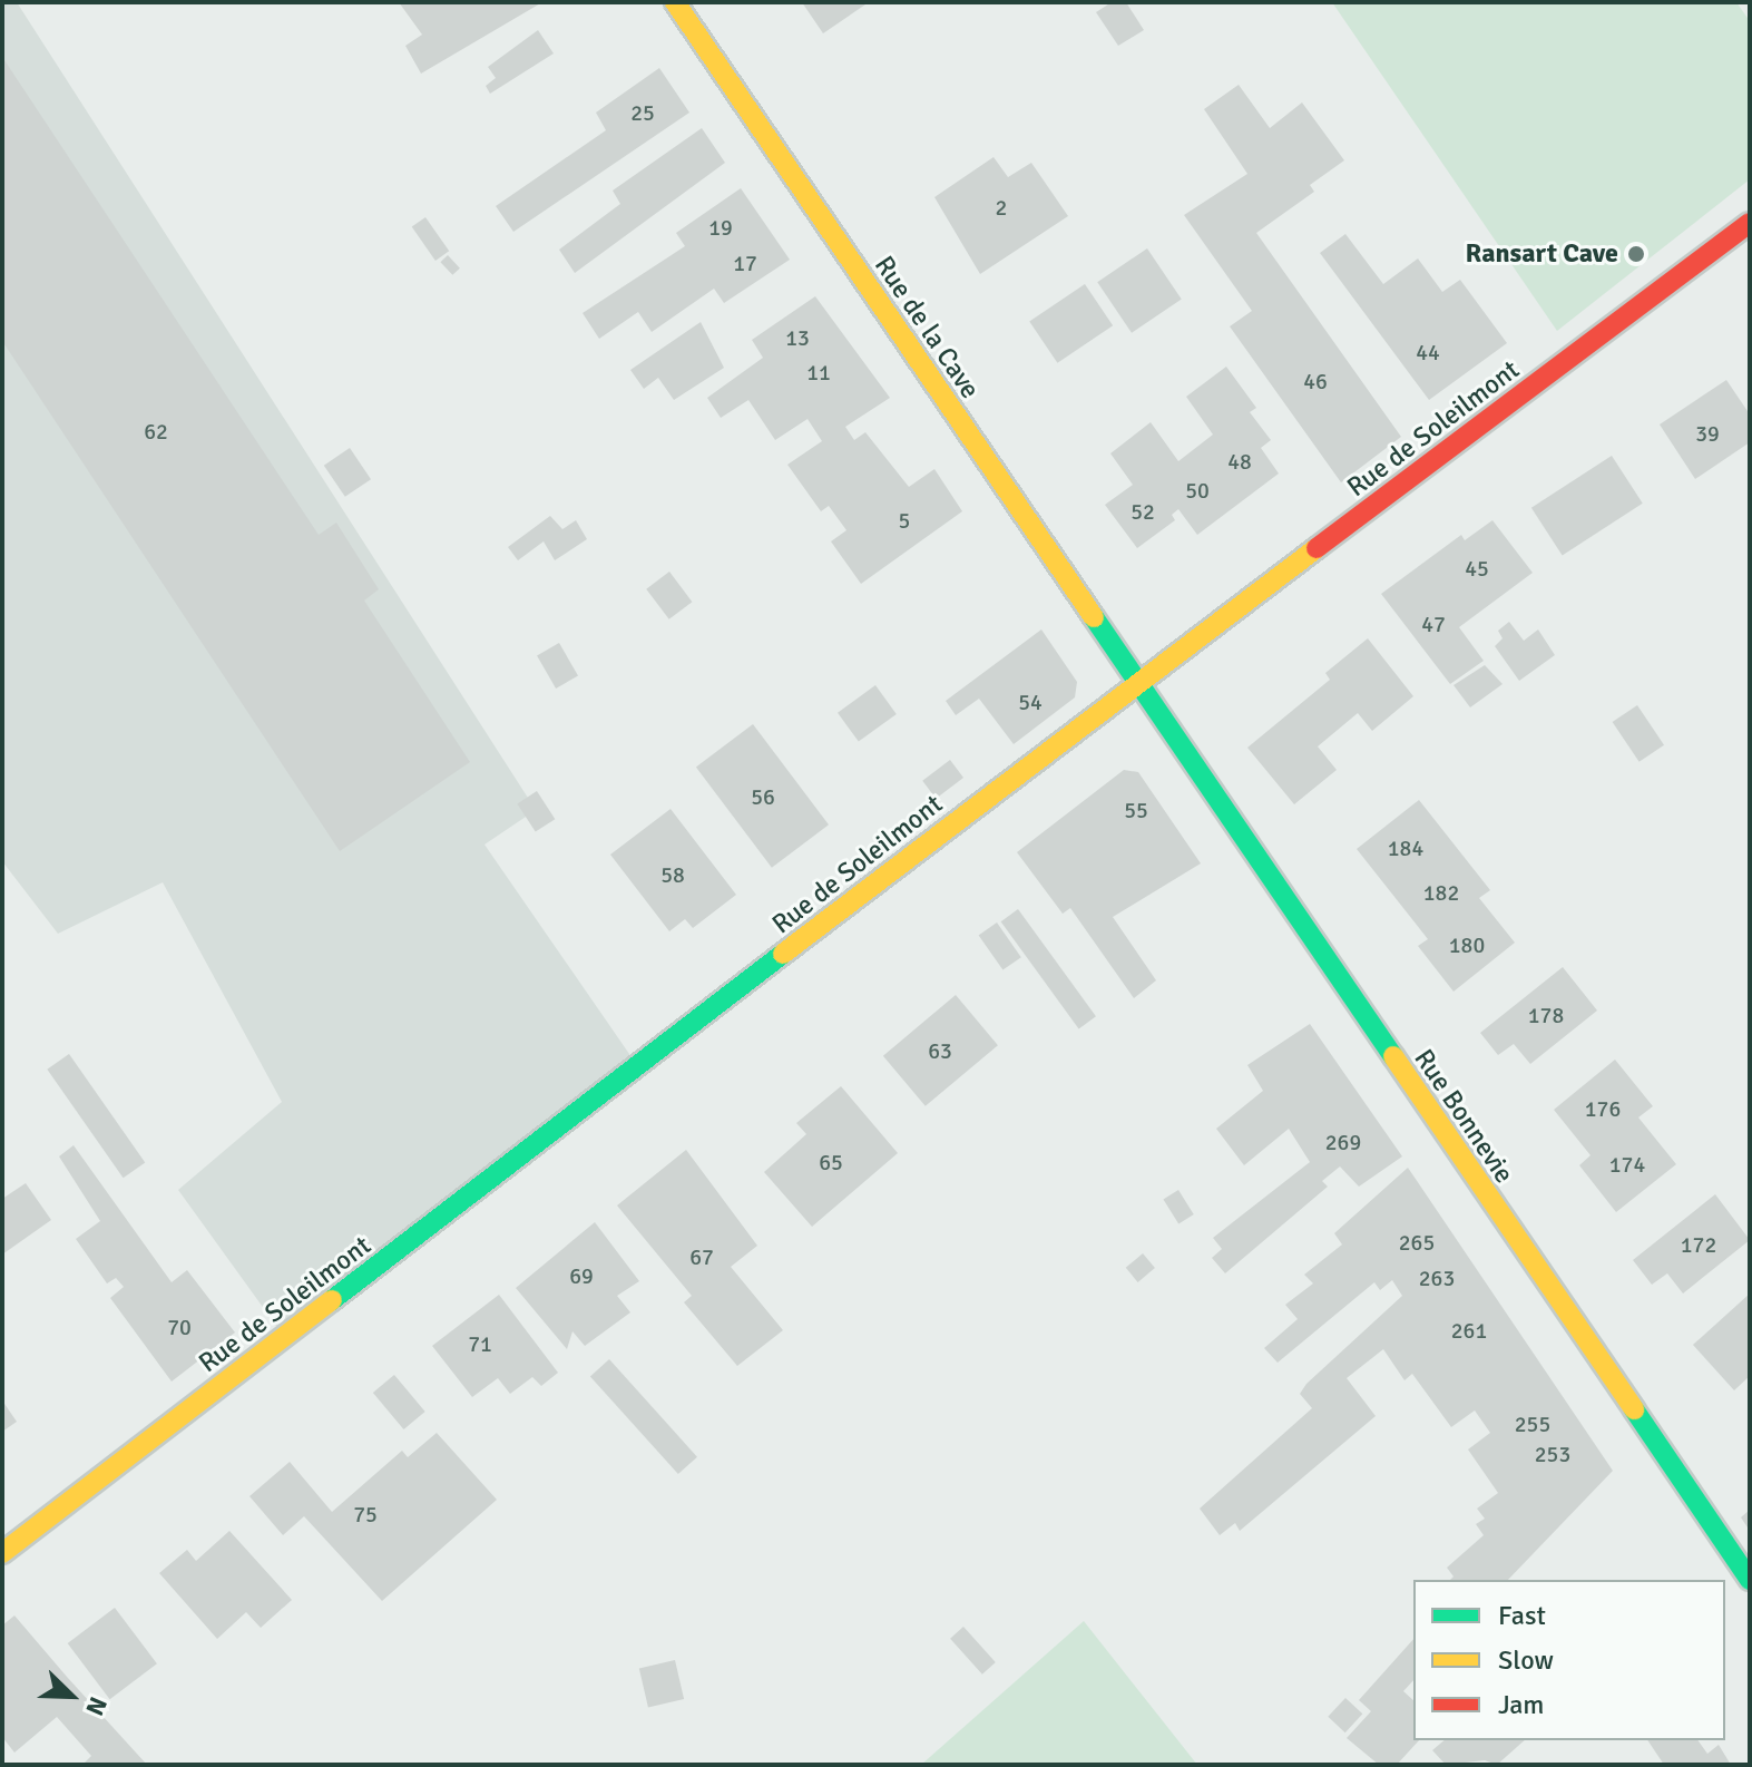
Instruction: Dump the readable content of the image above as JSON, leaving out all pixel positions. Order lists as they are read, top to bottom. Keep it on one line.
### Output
{"streets":{"street":["Rue de la Cave","Rue de Soleilmont","Rue Bonnevie"]},"crossings":[["Rue de la Cave","Rue de Soleilmont"],["Rue de la Cave","Rue Bonnevie"],["Rue de Soleilmont","Rue Bonnevie"]],"places":["Ransart Cave"],"house_numbers":["25","2","19","17","13","44","11","46","62","39","48","50","52","5","45","47","54","56","55","184","58","182","180","178","63","176","269","65","174","265","172","67","69","263","70","261","71","255","253","75"],"legend":["Fast","Slow","Jam"],"north":"bottom right"}
